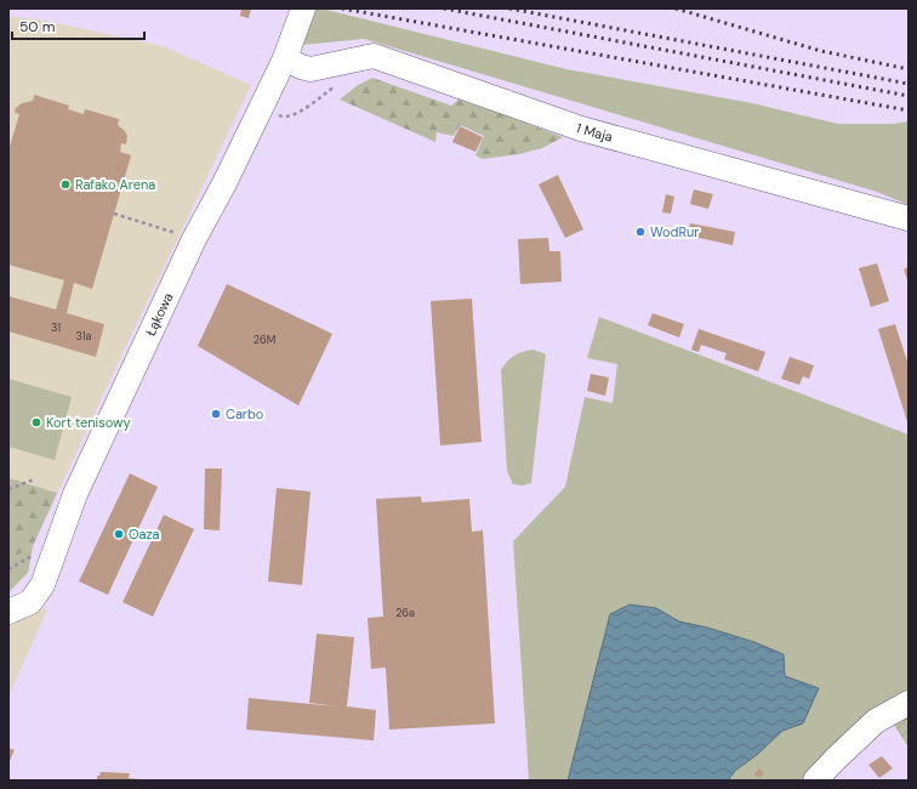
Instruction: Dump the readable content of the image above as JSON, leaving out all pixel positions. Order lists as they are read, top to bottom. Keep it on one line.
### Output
{"streets":{"street":["1 Maja","Łąkowa"]},"crossings":[["1 Maja","Łąkowa"]],"places":["Rafako Arena","WodRur","Carbo","Kort tenisowy","Oaza"],"house_numbers":["31","31a","26M","26a"],"scale_bar":"50 m"}
